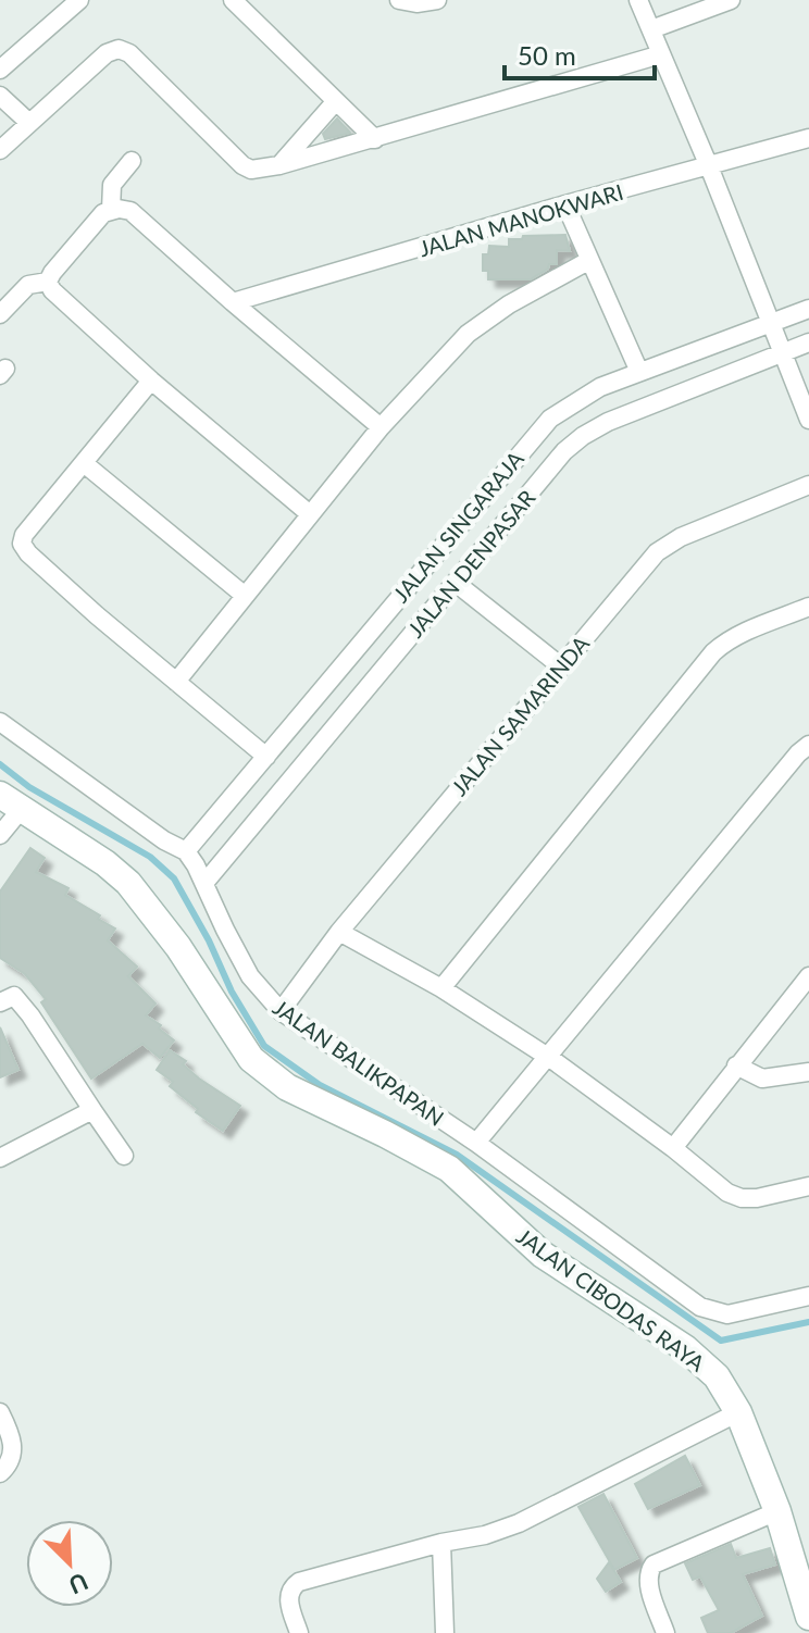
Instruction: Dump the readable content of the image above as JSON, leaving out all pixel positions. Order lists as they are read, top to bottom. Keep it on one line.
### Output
{"streets":{"street":["JALAN MANOKWARI","JALAN SINGARAJA","JALAN DENPASAR","JALAN SAMARINDA","JALAN BALIKPAPAN","JALAN CIBODAS RAYA"]},"crossings":[["JALAN SINGARAJA","JALAN BALIKPAPAN"],["JALAN DENPASAR","JALAN BALIKPAPAN"],["JALAN SAMARINDA","JALAN BALIKPAPAN"]],"scale_bar":"50 m","north":"bottom right"}
